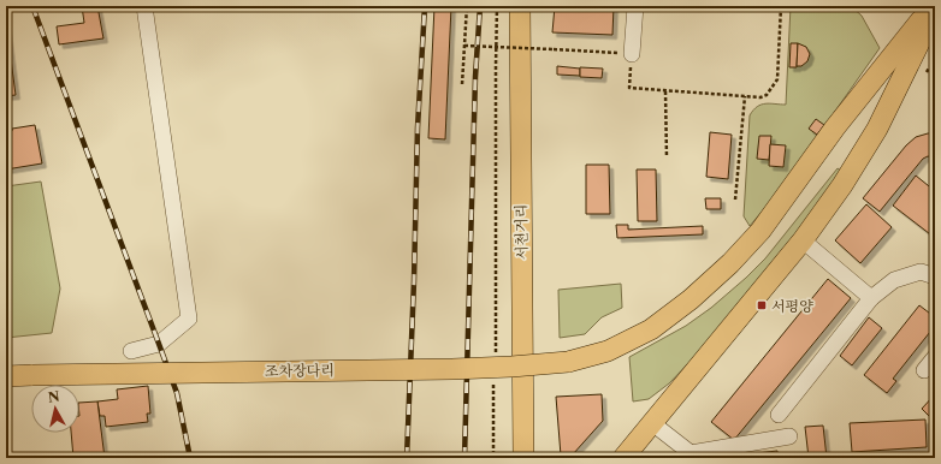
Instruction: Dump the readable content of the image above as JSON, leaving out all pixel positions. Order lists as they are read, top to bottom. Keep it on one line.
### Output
{"streets":{"main road":["서천거리","조차장다리"]},"places":{"transit":["서평양"]},"north":"top"}
